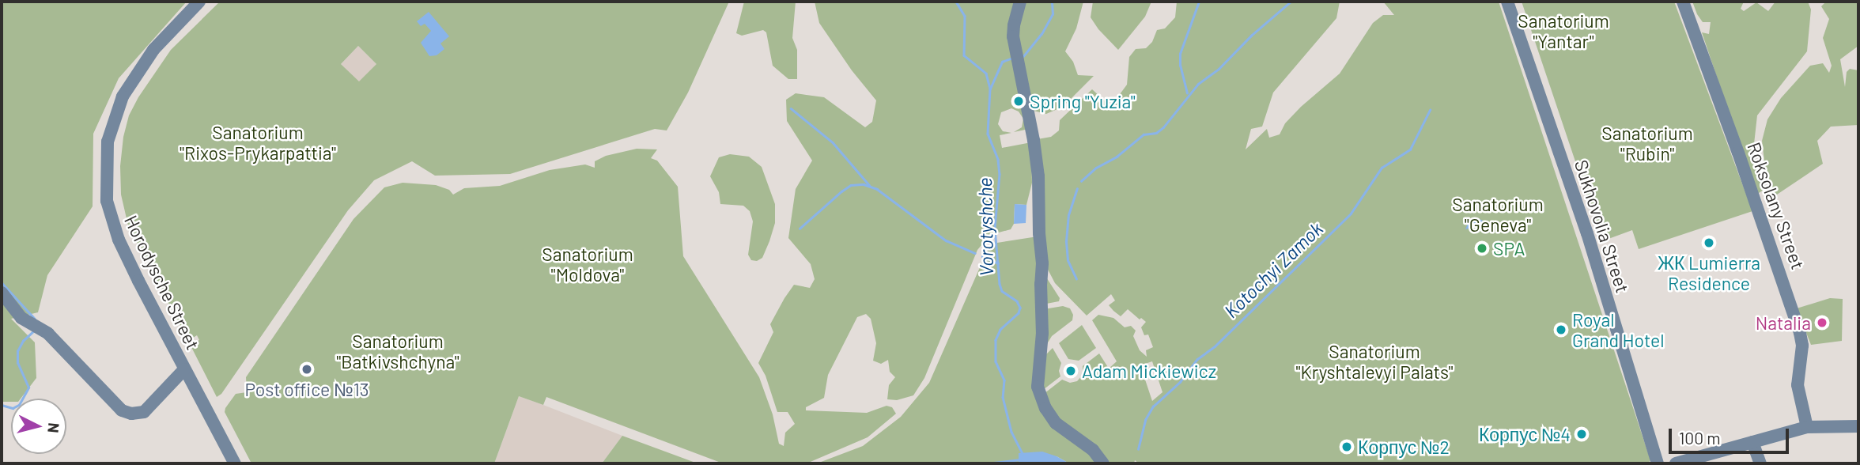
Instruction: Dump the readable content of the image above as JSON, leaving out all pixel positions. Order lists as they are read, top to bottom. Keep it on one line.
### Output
{"streets":{"street":["Roksolany Street","Sukhovolia Street","Horodysche Street"]},"water":["Vorotyshche","Kotochyi Zamok"],"parks":["Sanatorium \"Yantar\"","Sanatorium \"Rixos-Prykarpattia\"","Sanatorium \"Rubin\"","Sanatorium \"Geneva\"","Sanatorium \"Moldova\"","Sanatorium \"Batkivshchyna\"","Sanatorium \"Kryshtalevyi Palats\""],"places":["Spring \"Yuzia\"","ЖК Lumierra Residence","SPA","Natalia","Royal Grand Hotel","Post office №13","Adam Mickiewicz","Корпус №4","Корпус №2"],"scale_bar":"100 m","north":"right"}
